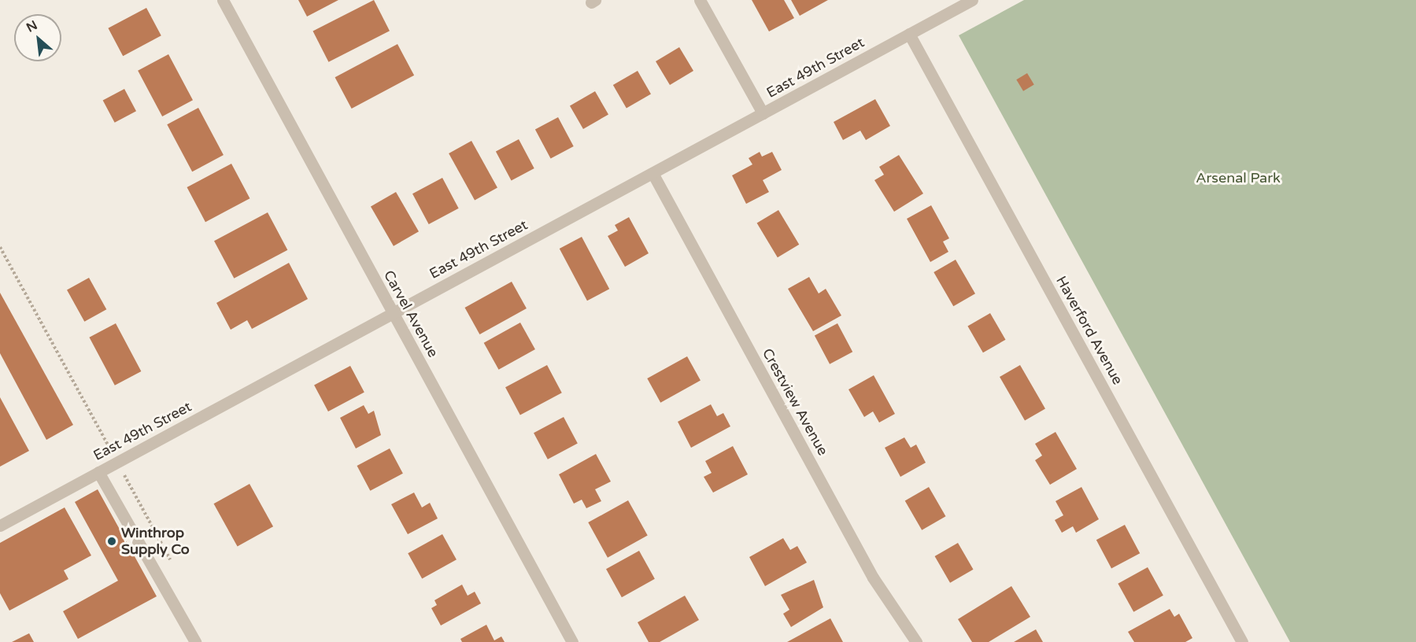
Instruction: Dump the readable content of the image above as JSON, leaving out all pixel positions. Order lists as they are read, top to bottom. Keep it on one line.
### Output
{"streets":{"street":["East 49th Street","Carvel Avenue","Haverford Avenue","Crestview Avenue"]},"crossings":[["East 49th Street","Carvel Avenue"],["East 49th Street","Haverford Avenue"],["East 49th Street","Crestview Avenue"]],"parks":["Arsenal Park"],"places":["Winthrop Supply Co"],"north":"top left"}
